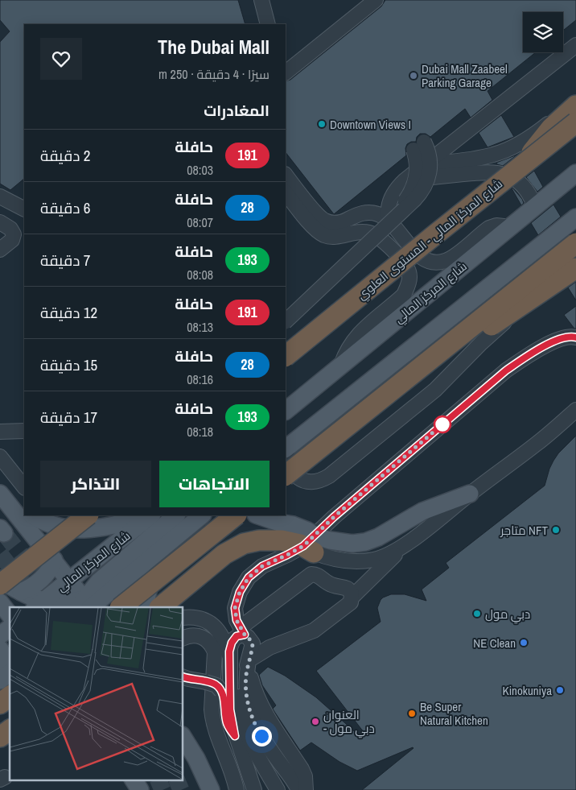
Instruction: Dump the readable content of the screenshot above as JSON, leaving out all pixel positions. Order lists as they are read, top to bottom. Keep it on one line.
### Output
{"streets":{"highway":["شارع المركز المالي - المستوى العلوي"],"main road":["شارع المركز المالي"]},"places":["Dubai Mall Zaabeel Parking Garage","Downtown Views I","متاجر NFT","دبي مول","NE Clean","Kinokuniya","Be Super Natural Kitchen","العنوان - دبي مول"],"lines":["bus line 191"],"page":{"heading":[["The Dubai Mall","سيرًا · 4 دقيقة · 250 m"],"المغادرات"],"list":[{"mark":"191","name":"حافلة","note":"08:03","value":"2 دقيقة"},{"mark":"28","name":"حافلة","note":"08:07","value":"6 دقيقة"},{"mark":"193","name":"حافلة","note":"08:08","value":"7 دقيقة"},{"mark":"191","name":"حافلة","note":"08:13","value":"12 دقيقة"},{"mark":"28","name":"حافلة","note":"08:16","value":"15 دقيقة"},{"mark":"193","name":"حافلة","note":"08:18","value":"17 دقيقة"}],"buttons":["الاتجاهات","التذاكر"]}}
